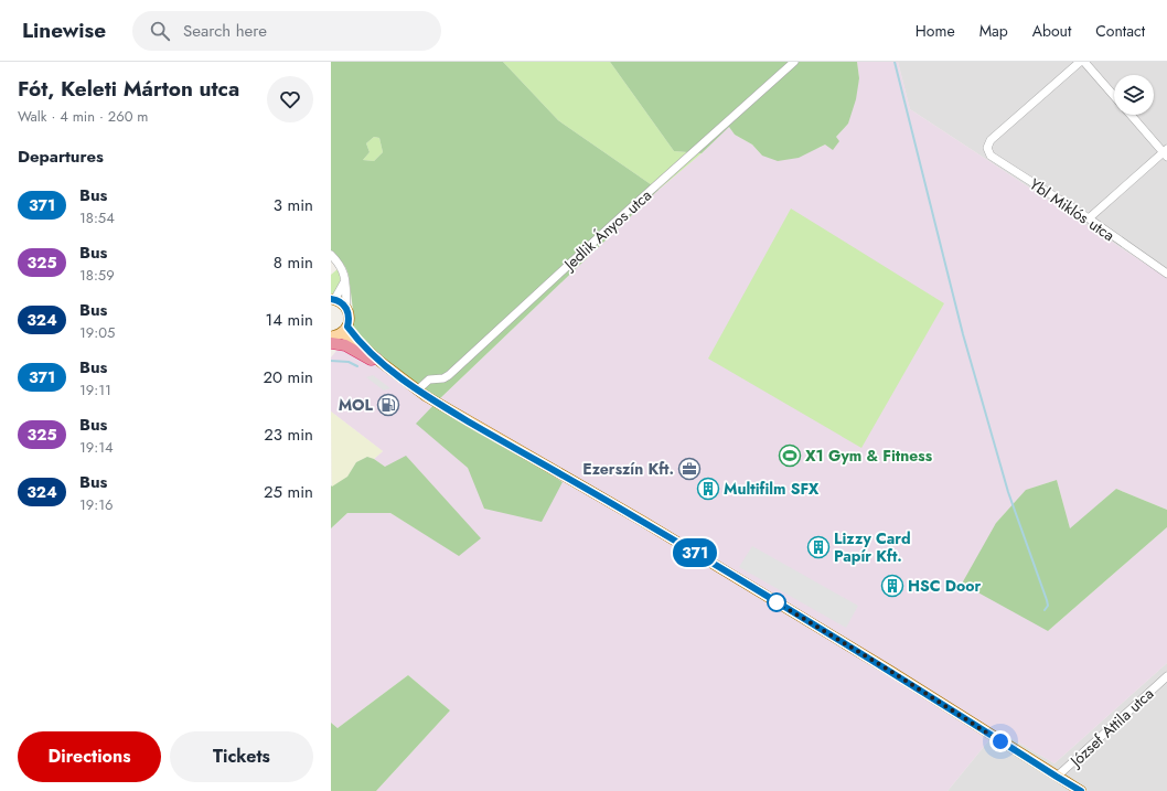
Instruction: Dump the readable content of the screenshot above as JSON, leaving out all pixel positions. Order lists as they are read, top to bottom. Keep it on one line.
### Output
{"streets":{"street":["Ybl Miklós utca","Jedlik Ányos utca","József Attila utca"]},"places":{"fuel station":["MOL"],"sports":["X1 Gym & Fitness"],"office":["Ezerszín Kft."],"building":["Multifilm SFX","Lizzy Card Papír Kft.","HSC Door"]},"lines":["bus line 371"],"page":{"header":"Linewise","search":"Search here","nav":["Home","Map","About","Contact"],"heading":[["Fót, Keleti Márton utca","Walk · 4 min · 260 m"],"Departures"],"on_map":"371","list":[{"mark":"371","name":"Bus","note":"18:54","value":"3 min"},{"mark":"325","name":"Bus","note":"18:59","value":"8 min"},{"mark":"324","name":"Bus","note":"19:05","value":"14 min"},{"mark":"371","name":"Bus","note":"19:11","value":"20 min"},{"mark":"325","name":"Bus","note":"19:14","value":"23 min"},{"mark":"324","name":"Bus","note":"19:16","value":"25 min"}],"buttons":["Directions","Tickets"]}}
